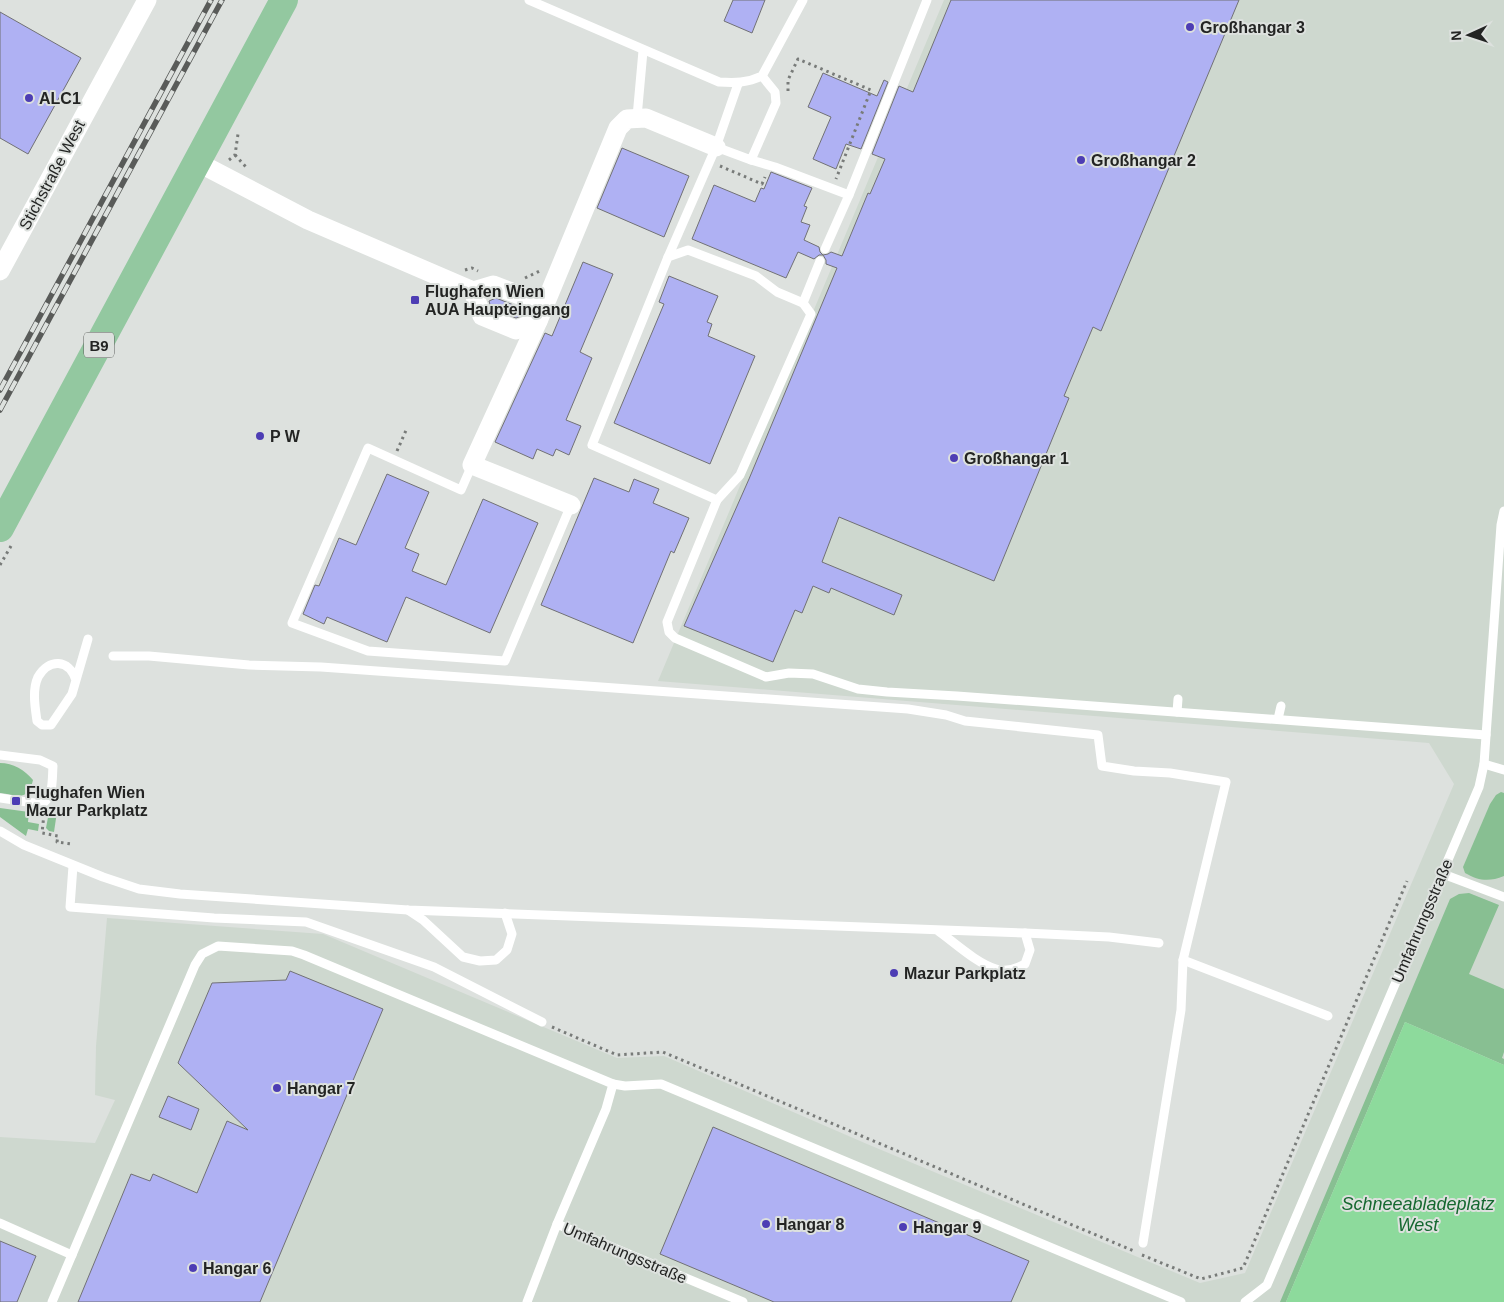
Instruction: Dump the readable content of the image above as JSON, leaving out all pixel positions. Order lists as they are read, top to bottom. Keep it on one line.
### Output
{"streets":{"main road":["B9"],"street":["Stichstraße West"],"lane":["Umfahrungsstraße"]},"water":["Schneeabladeplatz West"],"places":{"other":["Großhangar 3","ALC1","Großhangar 2","P W","Großhangar 1","Mazur Parkplatz","Hangar 7","Hangar 8","Hangar 9","Hangar 6"],"transit":["Flughafen Wien AUA Haupteingang","Flughafen Wien Mazur Parkplatz"]},"north":"left"}
